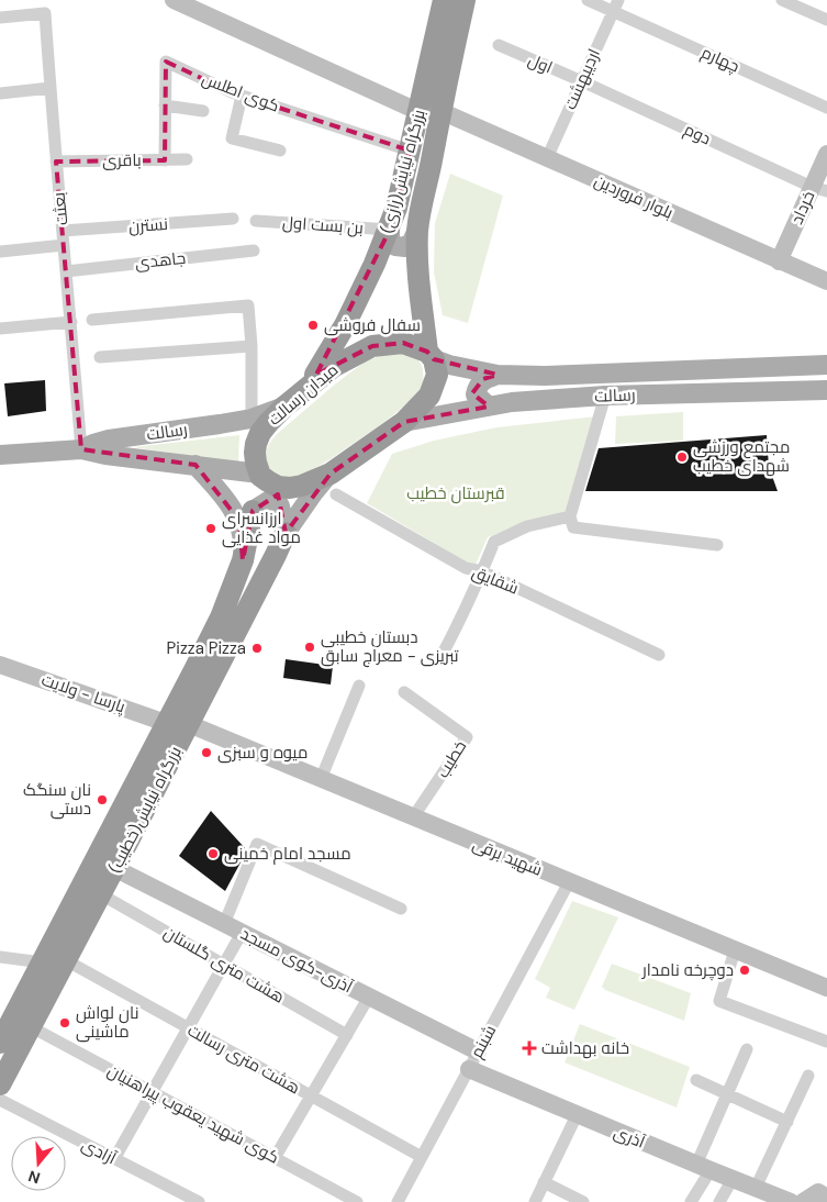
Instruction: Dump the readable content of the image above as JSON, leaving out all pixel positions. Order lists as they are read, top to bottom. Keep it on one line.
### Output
{"streets":{"highway":["بزرگراه نیایش(رازی)","میدان رسالت","بزرگراه نیایش(خطیب)"],"main road":["رسالت"],"street":["چهارم","اول","اردیبهشت","کوی اطلس","دوم","باقری","بلوار فروردین","خرداد","بعثت","نسترن","بن بست اول","جاهدی","شقایق","پارسا - ولایت","خطیب","شهید برقی","آذری-کوی مسجد","هشت متری گلستان","شبنم","هشت متری رسالت","کوی شهید یعقوب پیراهنیان","آذری","آزادی"]},"crossings":[["چهارم","اردیبهشت"],["اول","اردیبهشت"],["اول","دوم"],["اردیبهشت","دوم"],["اردیبهشت","بلوار فروردین"],["کوی اطلس","باقری"],["کوی اطلس","بزرگراه نیایش(رازی)"],["دوم","خرداد"],["باقری","بعثت"],["بزرگراه نیایش(رازی)","بلوار فروردین"],["بزرگراه نیایش(رازی)","بن بست اول"],["بزرگراه نیایش(رازی)","میدان رسالت"],["بزرگراه نیایش(رازی)","رسالت"],["بلوار فروردین","خرداد"],["بعثت","نسترن"],["بعثت","جاهدی"],["بعثت","رسالت"],["میدان رسالت","رسالت"],["پارسا - ولایت","بزرگراه نیایش(خطیب)"],["خطیب","شهید برقی"],["بزرگراه نیایش(خطیب)","شهید برقی"],["بزرگراه نیایش(خطیب)","آذری-کوی مسجد"],["بزرگراه نیایش(خطیب)","هشت متری گلستان"],["بزرگراه نیایش(خطیب)","هشت متری رسالت"],["بزرگراه نیایش(خطیب)","کوی شهید یعقوب پیراهنیان"],["شهید برقی","شبنم"],["آذری-کوی مسجد","شبنم"],["شبنم","هشت متری رسالت"],["شبنم","آذری"]],"parks":["قبرستان خطیب"],"places":{"other":["سفال فروشی","مجتمع ورزشی شهدای خطیب","ارزانسرای مواد غذایی","دبستان خطیبی تبریزی - معراج سابق","Pizza Pizza","میوه و سبزی","نان سنگک دستی","مسجد امام خمینی","دوچرخه نامدار","نان لواش ماشینی"],"health":["خانه بهداشت"]},"north":"bottom"}
